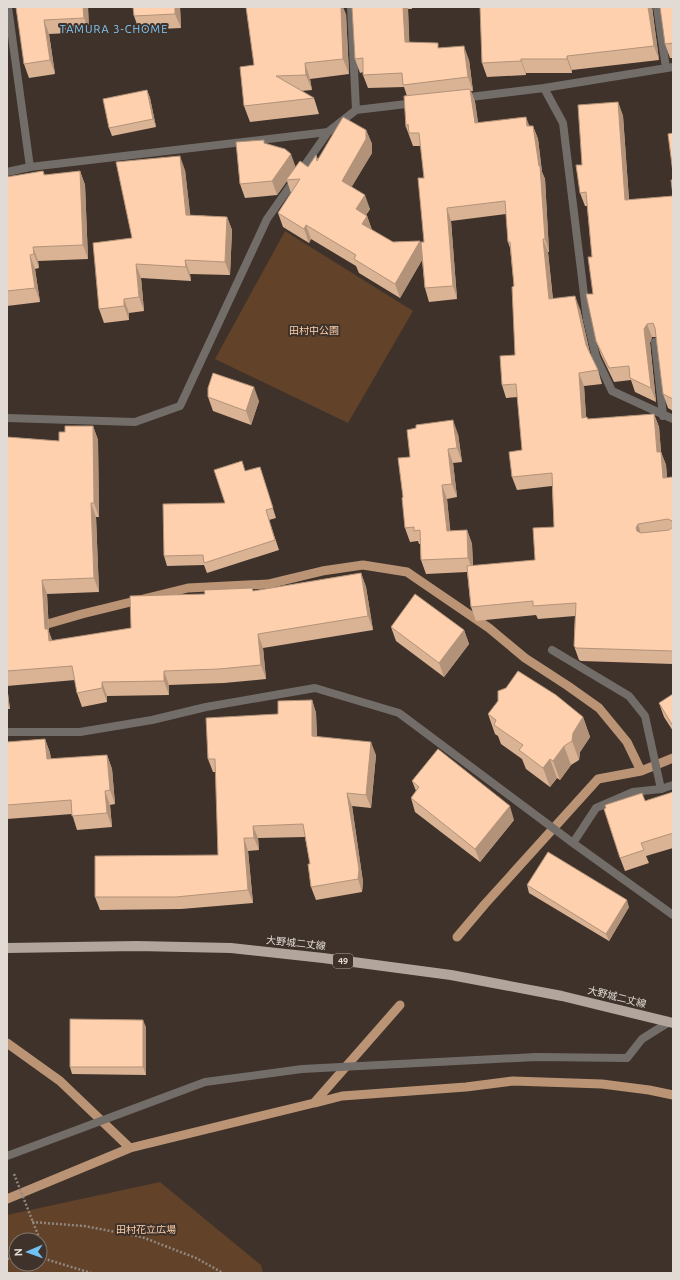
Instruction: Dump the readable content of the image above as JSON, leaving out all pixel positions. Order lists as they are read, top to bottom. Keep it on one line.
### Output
{"streets":{"main road":["大野城二丈線","49"]},"districts":["TAMURA 3-CHOME"],"parks":["田村中公園","田村花立広場"],"north":"left"}
